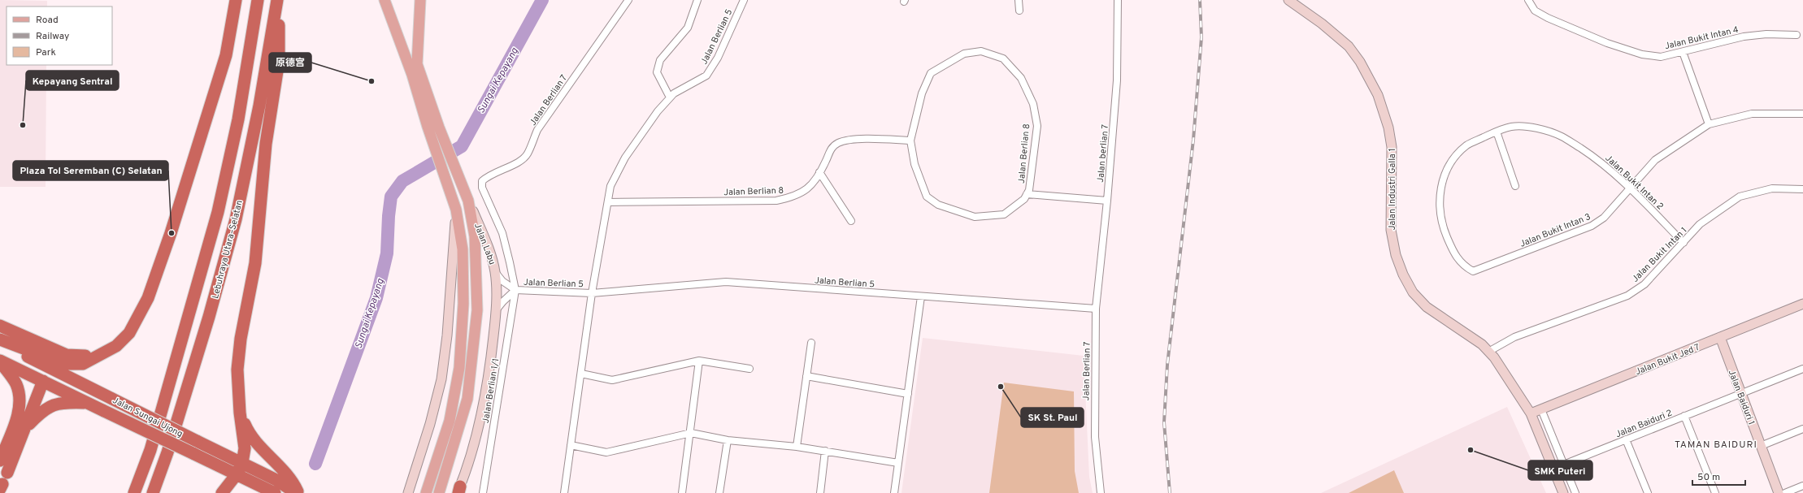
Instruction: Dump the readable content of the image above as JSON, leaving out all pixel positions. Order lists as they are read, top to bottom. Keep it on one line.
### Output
{"streets":{"highway":["Lebuhraya Utara–Selatan","Jalan Sungai Ujong"],"main road":["Jalan Industri Galla 1","Jalan Labu","Jalan Bukit Jed 7","Jalan Baiduri 1"],"street":["Jalan Berlian 5","Jalan Bukit Intan 4","Jalan Berlian 7","Jalan Berlian 8","Jalan berlian 7","Jalan Bukit Intan 2","Jalan Bukit Intan 3","Jalan Bukit Intan 1","Jalan Berlian 1/1","Jalan Baiduri 2"]},"crossings":[["Jalan Berlian 5","Jalan Berlian 7"],["Jalan Berlian 5","Jalan Berlian 8"],["Jalan Berlian 5","Jalan berlian 7"],["Jalan Berlian 5","Jalan Labu"],["Jalan Berlian 5","Jalan Berlian 1/1"],["Jalan Berlian 7","Jalan berlian 7"],["Jalan Berlian 7","Jalan Berlian 1/1"],["Jalan Berlian 8","Jalan berlian 7"],["Jalan Bukit Intan 2","Jalan Bukit Intan 3"],["Jalan Bukit Intan 2","Jalan Bukit Intan 1"],["Jalan Industri Galla 1","Jalan Bukit Intan 1"],["Jalan Industri Galla 1","Jalan Bukit Jed 7"],["Jalan Industri Galla 1","Jalan Baiduri 2"],["Jalan Bukit Jed 7","Jalan Baiduri 1"],["Jalan Baiduri 1","Jalan Baiduri 2"]],"districts":["TAMAN BAIDURI"],"water":["Sungai Kepayang"],"places":["原德宫","Kepayang Sentral","Plaza Tol Seremban (C) Selatan","SK St. Paul","SMK Puteri"],"legend":["Road","Railway","Park"],"scale_bar":"50 m"}
